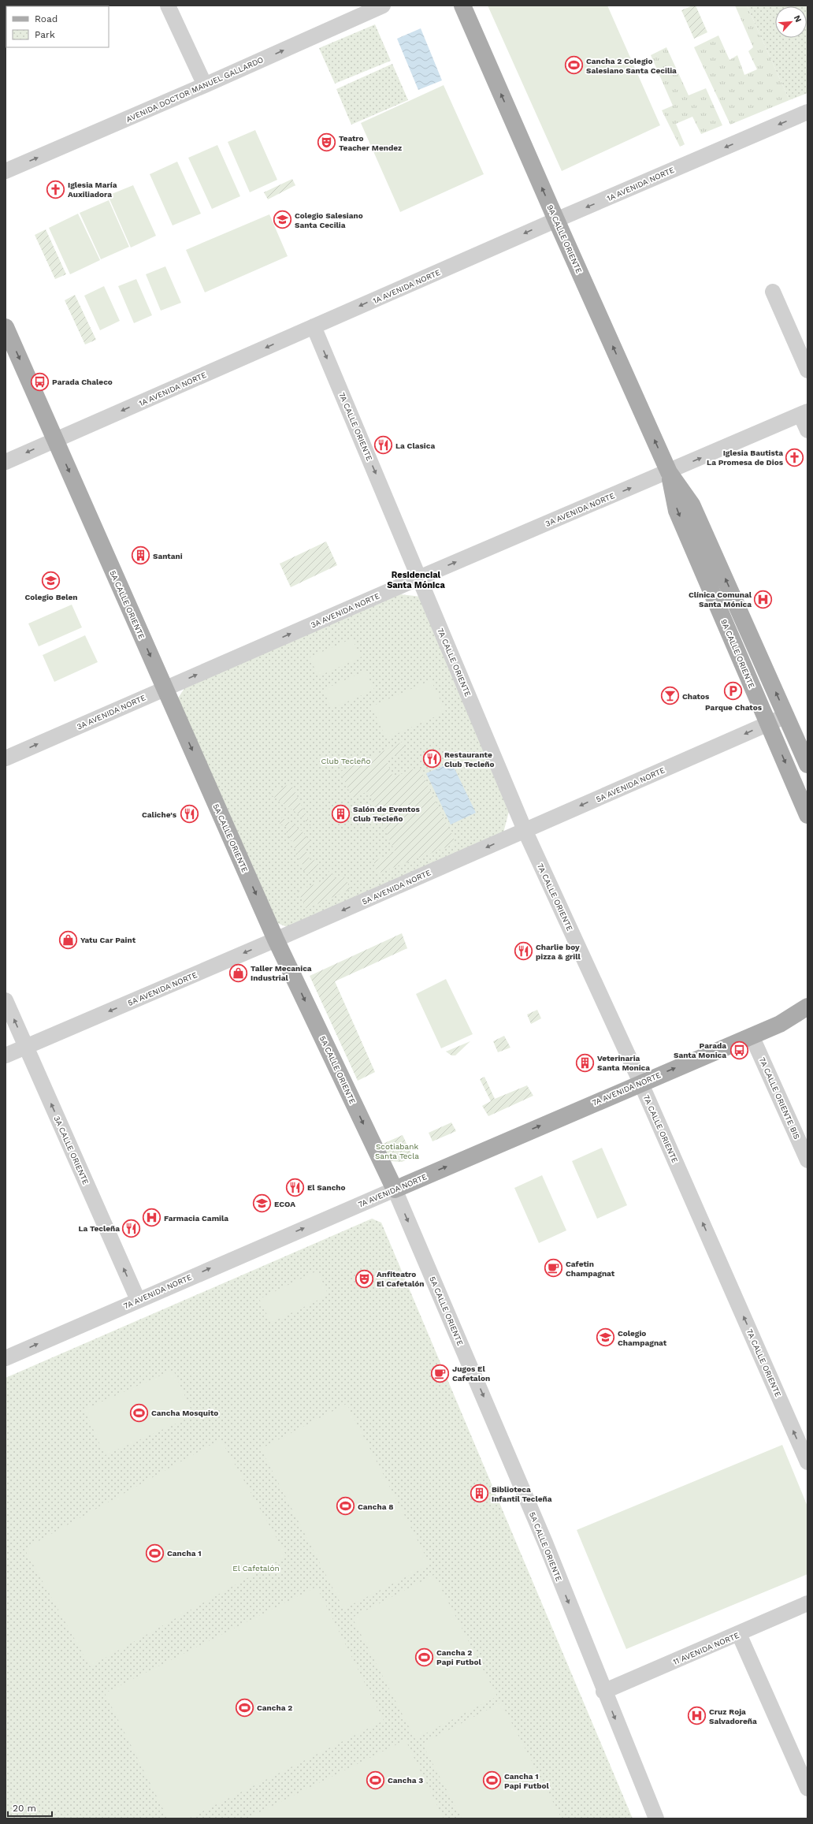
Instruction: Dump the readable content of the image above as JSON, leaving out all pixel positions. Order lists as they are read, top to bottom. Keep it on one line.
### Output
{"streets":{"main road":["9A CALLE ORIENTE","5A CALLE ORIENTE","7A AVENIDA NORTE"],"street":["AVENIDA DOCTOR MANUEL GALLARDO","1A AVENIDA NORTE","7A CALLE ORIENTE","3A AVENIDA NORTE","5A AVENIDA NORTE","7A CALLE ORIENTE BIS","3A CALLE ORIENTE","11 AVENIDA NORTE"]},"crossings":[["1A AVENIDA NORTE","9A CALLE ORIENTE"],["1A AVENIDA NORTE","7A CALLE ORIENTE"],["1A AVENIDA NORTE","5A CALLE ORIENTE"],["9A CALLE ORIENTE","3A AVENIDA NORTE"],["9A CALLE ORIENTE","5A AVENIDA NORTE"],["7A CALLE ORIENTE","3A AVENIDA NORTE"],["7A CALLE ORIENTE","5A AVENIDA NORTE"],["7A CALLE ORIENTE","7A AVENIDA NORTE"],["3A AVENIDA NORTE","5A CALLE ORIENTE"],["5A CALLE ORIENTE","5A AVENIDA NORTE"],["5A CALLE ORIENTE","7A AVENIDA NORTE"],["5A CALLE ORIENTE","11 AVENIDA NORTE"],["5A AVENIDA NORTE","3A CALLE ORIENTE"],["7A AVENIDA NORTE","7A CALLE ORIENTE BIS"],["7A AVENIDA NORTE","3A CALLE ORIENTE"]],"one_way":["AVENIDA DOCTOR MANUEL GALLARDO","1A AVENIDA NORTE","3A AVENIDA NORTE","5A CALLE ORIENTE","5A AVENIDA NORTE","7A AVENIDA NORTE","3A CALLE ORIENTE"],"districts":["Residencial Santa Mónica"],"parks":["Club Tecleño","Scotiabank Santa Tecla","El Cafetalón"],"places":{"sports":["Cancha 2 Colegio Salesiano Santa Cecilia","Cancha Mosquito","Cancha 8","Cancha 1","Cancha 2 Papi Futbol","Cancha 2","Cancha 3","Cancha 1 Papi Futbol"],"theatre":["Teatro Teacher Mendez","Anfiteatro El Cafetalón"],"church":["Iglesia María Auxiliadora","Iglesia Bautista La Promesa de Dios"],"school or university":["Colegio Salesiano Santa Cecilia","Colegio Belen","ECOA","Colegio Champagnat"],"bus stop":["Parada Chaleco","Parada Santa Monica"],"restaurant":["La Clasica","Restaurante Club Tecleño","Caliche's","Charlie boy pizza & grill","El Sancho","La Tecleña"],"building":["Santani","Salón de Eventos Club Tecleño","Veterinaria Santa Monica","Biblioteca Infantil Tecleña"],"hospital":["Clínica Comunal Santa Mónica","Farmacia Camila","Cruz Roja Salvadoreña"],"parking":["Parque Chatos"],"bar":["Chatos"],"shop":["Yatu Car Paint","Taller Mecanica Industrial"],"cafe":["Cafetin Champagnat","Jugos El Cafetalon"]},"legend":["Road","Park"],"scale_bar":"20 m","north":"top right"}
